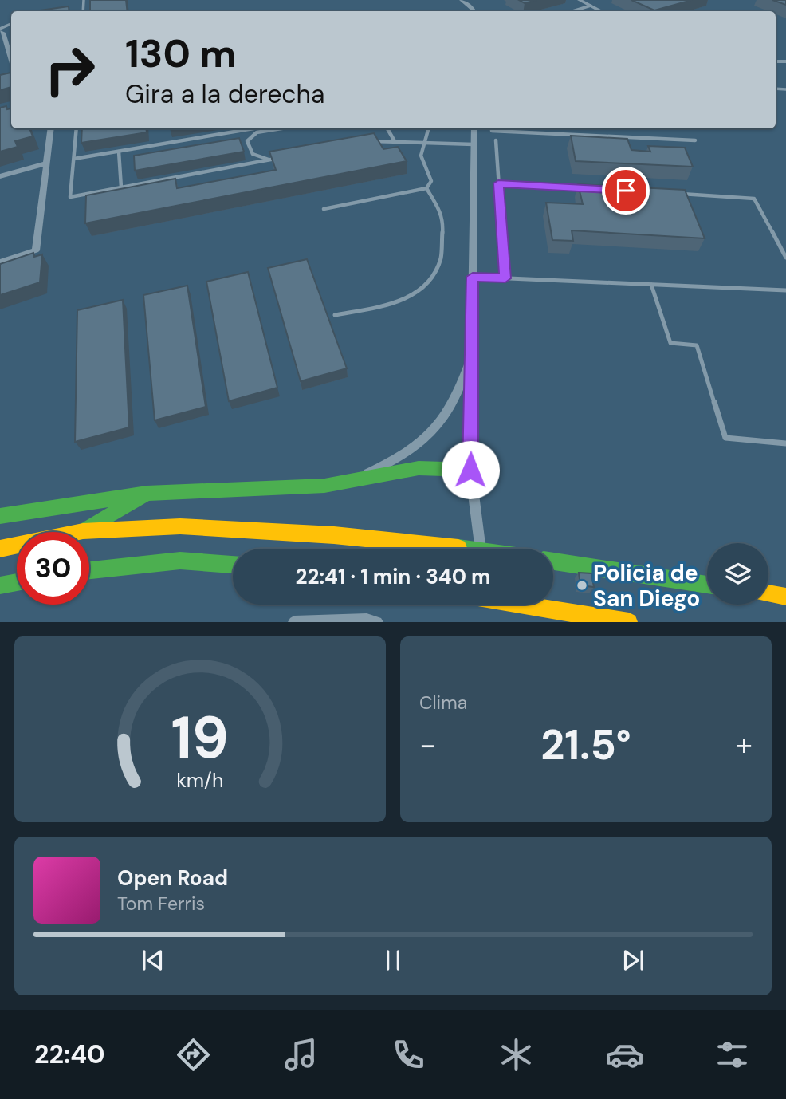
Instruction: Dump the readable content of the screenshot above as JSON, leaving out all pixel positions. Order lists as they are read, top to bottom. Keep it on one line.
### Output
{"places":["Policia de San Diego"],"page":{"turn":["130 m","Gira a la derecha"],"limit":"30","trip":"22:41 · 1 min · 340 m","tile":"Clima","heat":["−","21.5°","+"],"song":["Open Road","Tom Ferris"],"tabs":"22:40","gauge":["19","km/h"]}}
